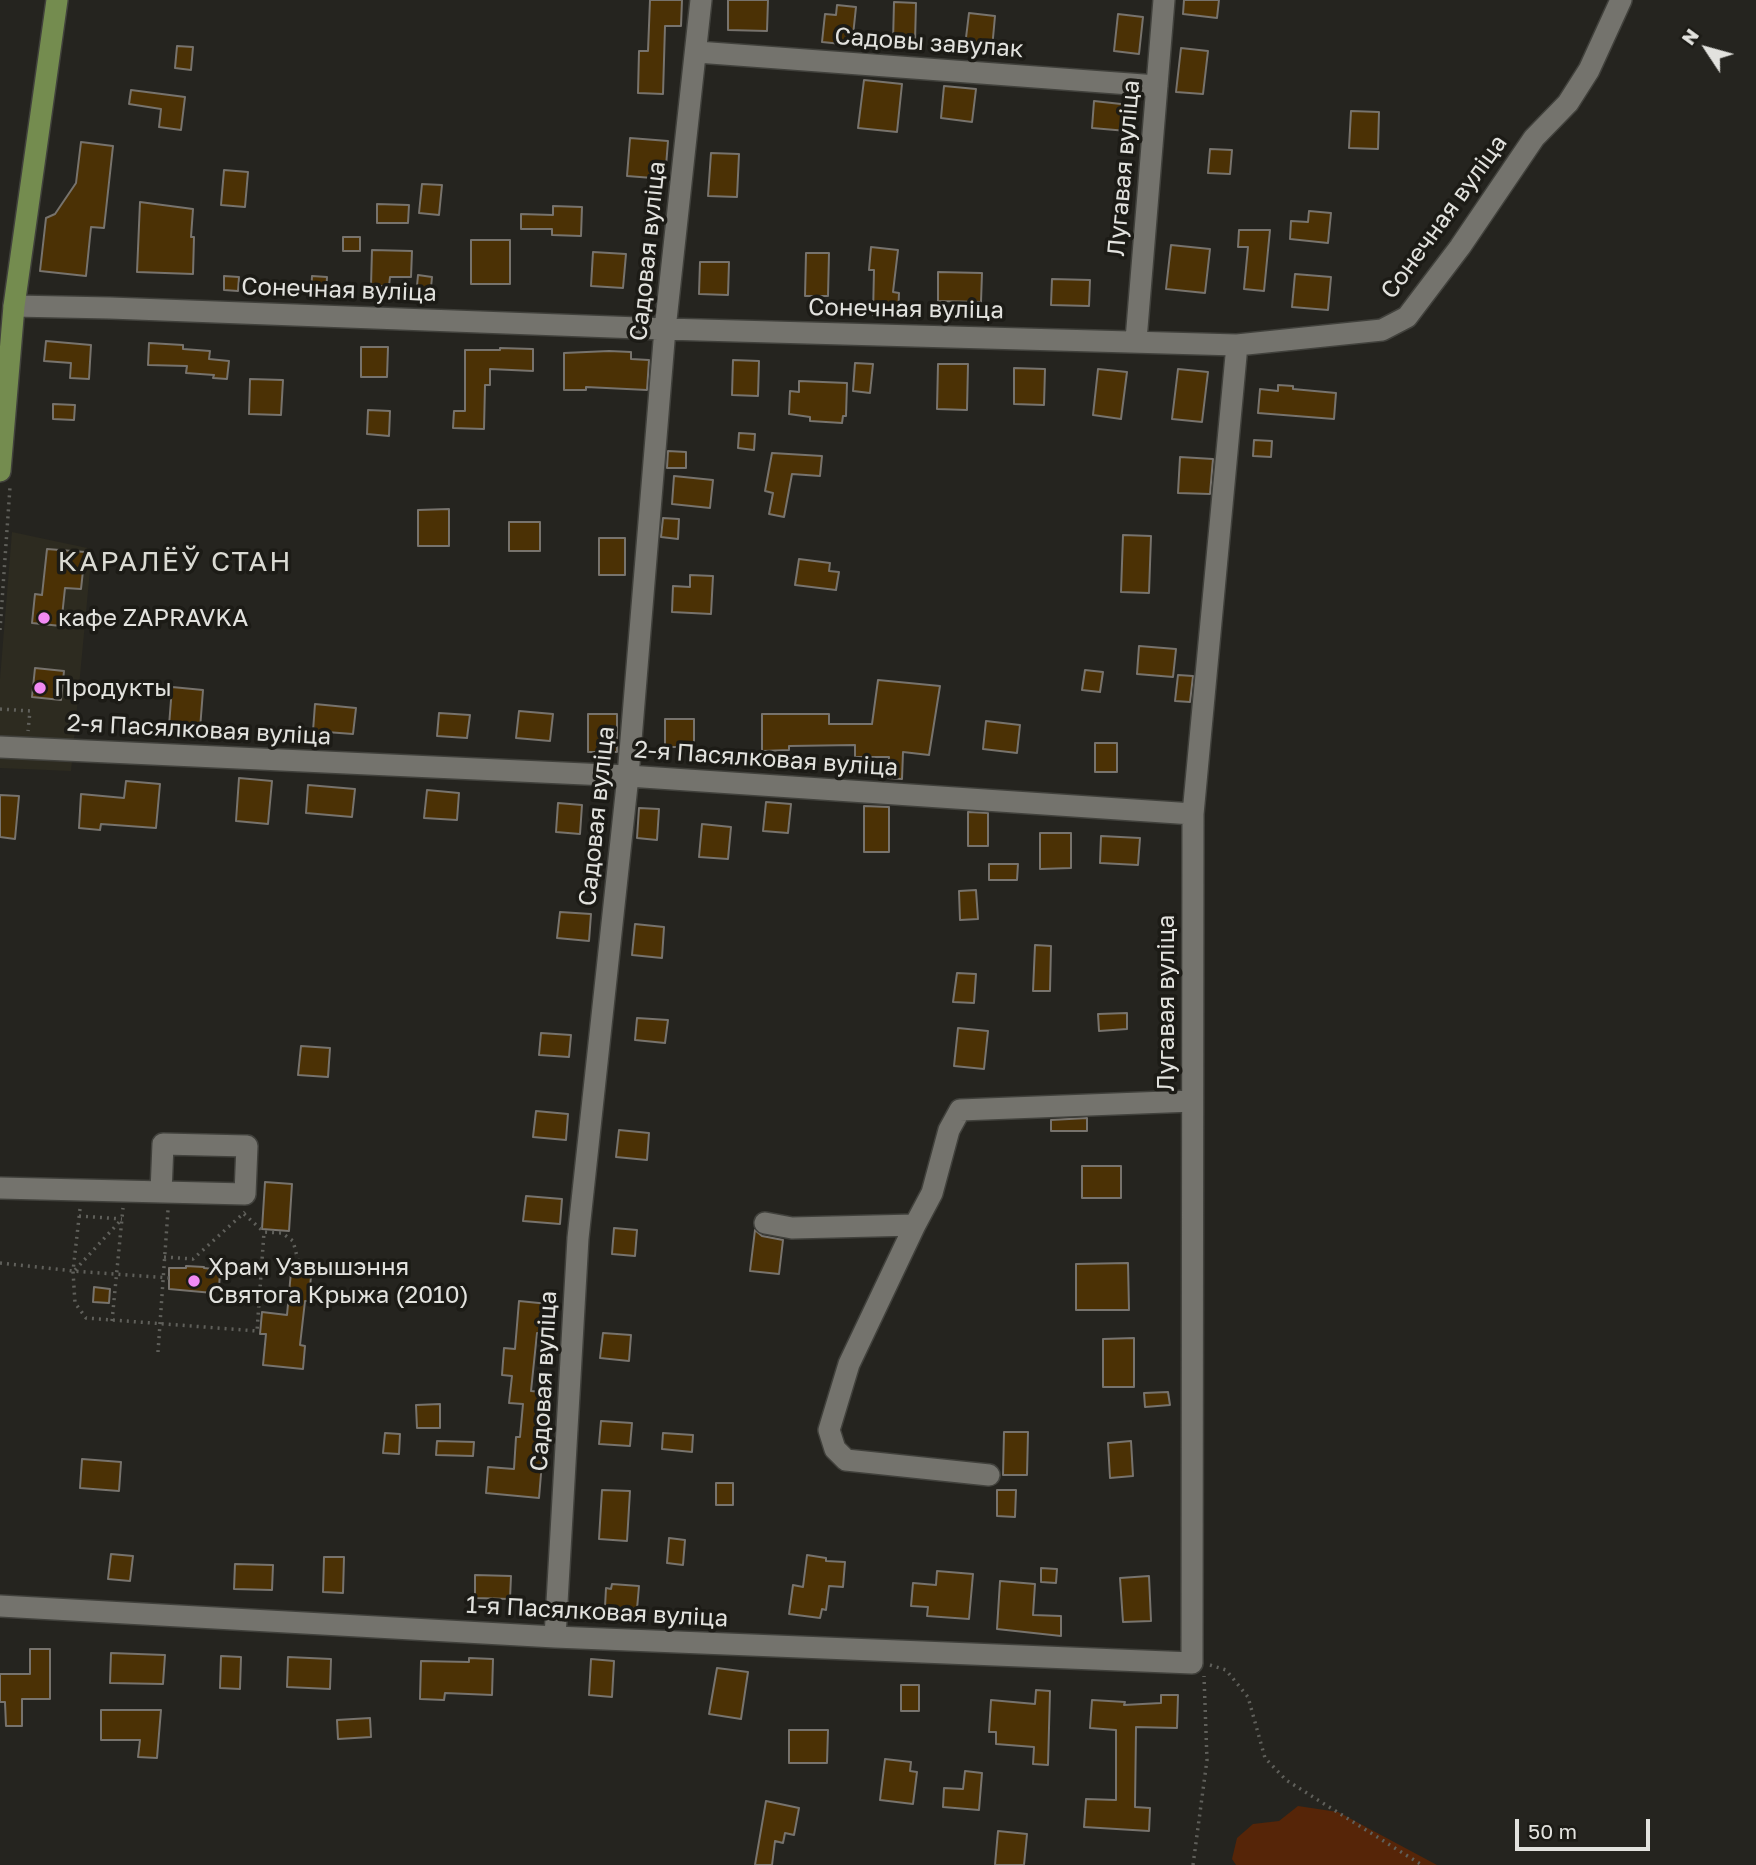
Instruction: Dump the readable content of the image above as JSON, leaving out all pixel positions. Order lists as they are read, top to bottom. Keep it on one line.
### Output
{"streets":{"street":["Садовы завулак","Лугавая вуліца","Сонечная вуліца","Садовая вуліца","2-я Пасялковая вуліца","1-я Пасялковая вуліца"]},"crossings":[["Садовы завулак","Лугавая вуліца"],["Садовы завулак","Садовая вуліца"],["Лугавая вуліца","Сонечная вуліца"],["Лугавая вуліца","2-я Пасялковая вуліца"],["Лугавая вуліца","1-я Пасялковая вуліца"],["Сонечная вуліца","Садовая вуліца"],["Садовая вуліца","2-я Пасялковая вуліца"],["Садовая вуліца","1-я Пасялковая вуліца"]],"districts":["КАРАЛЁЎ СТАН"],"places":["кафе ZAPRAVKA","Продукты","Храм Узвышэння Святога Крыжа (2010)"],"scale_bar":"50 m","north":"top left"}
